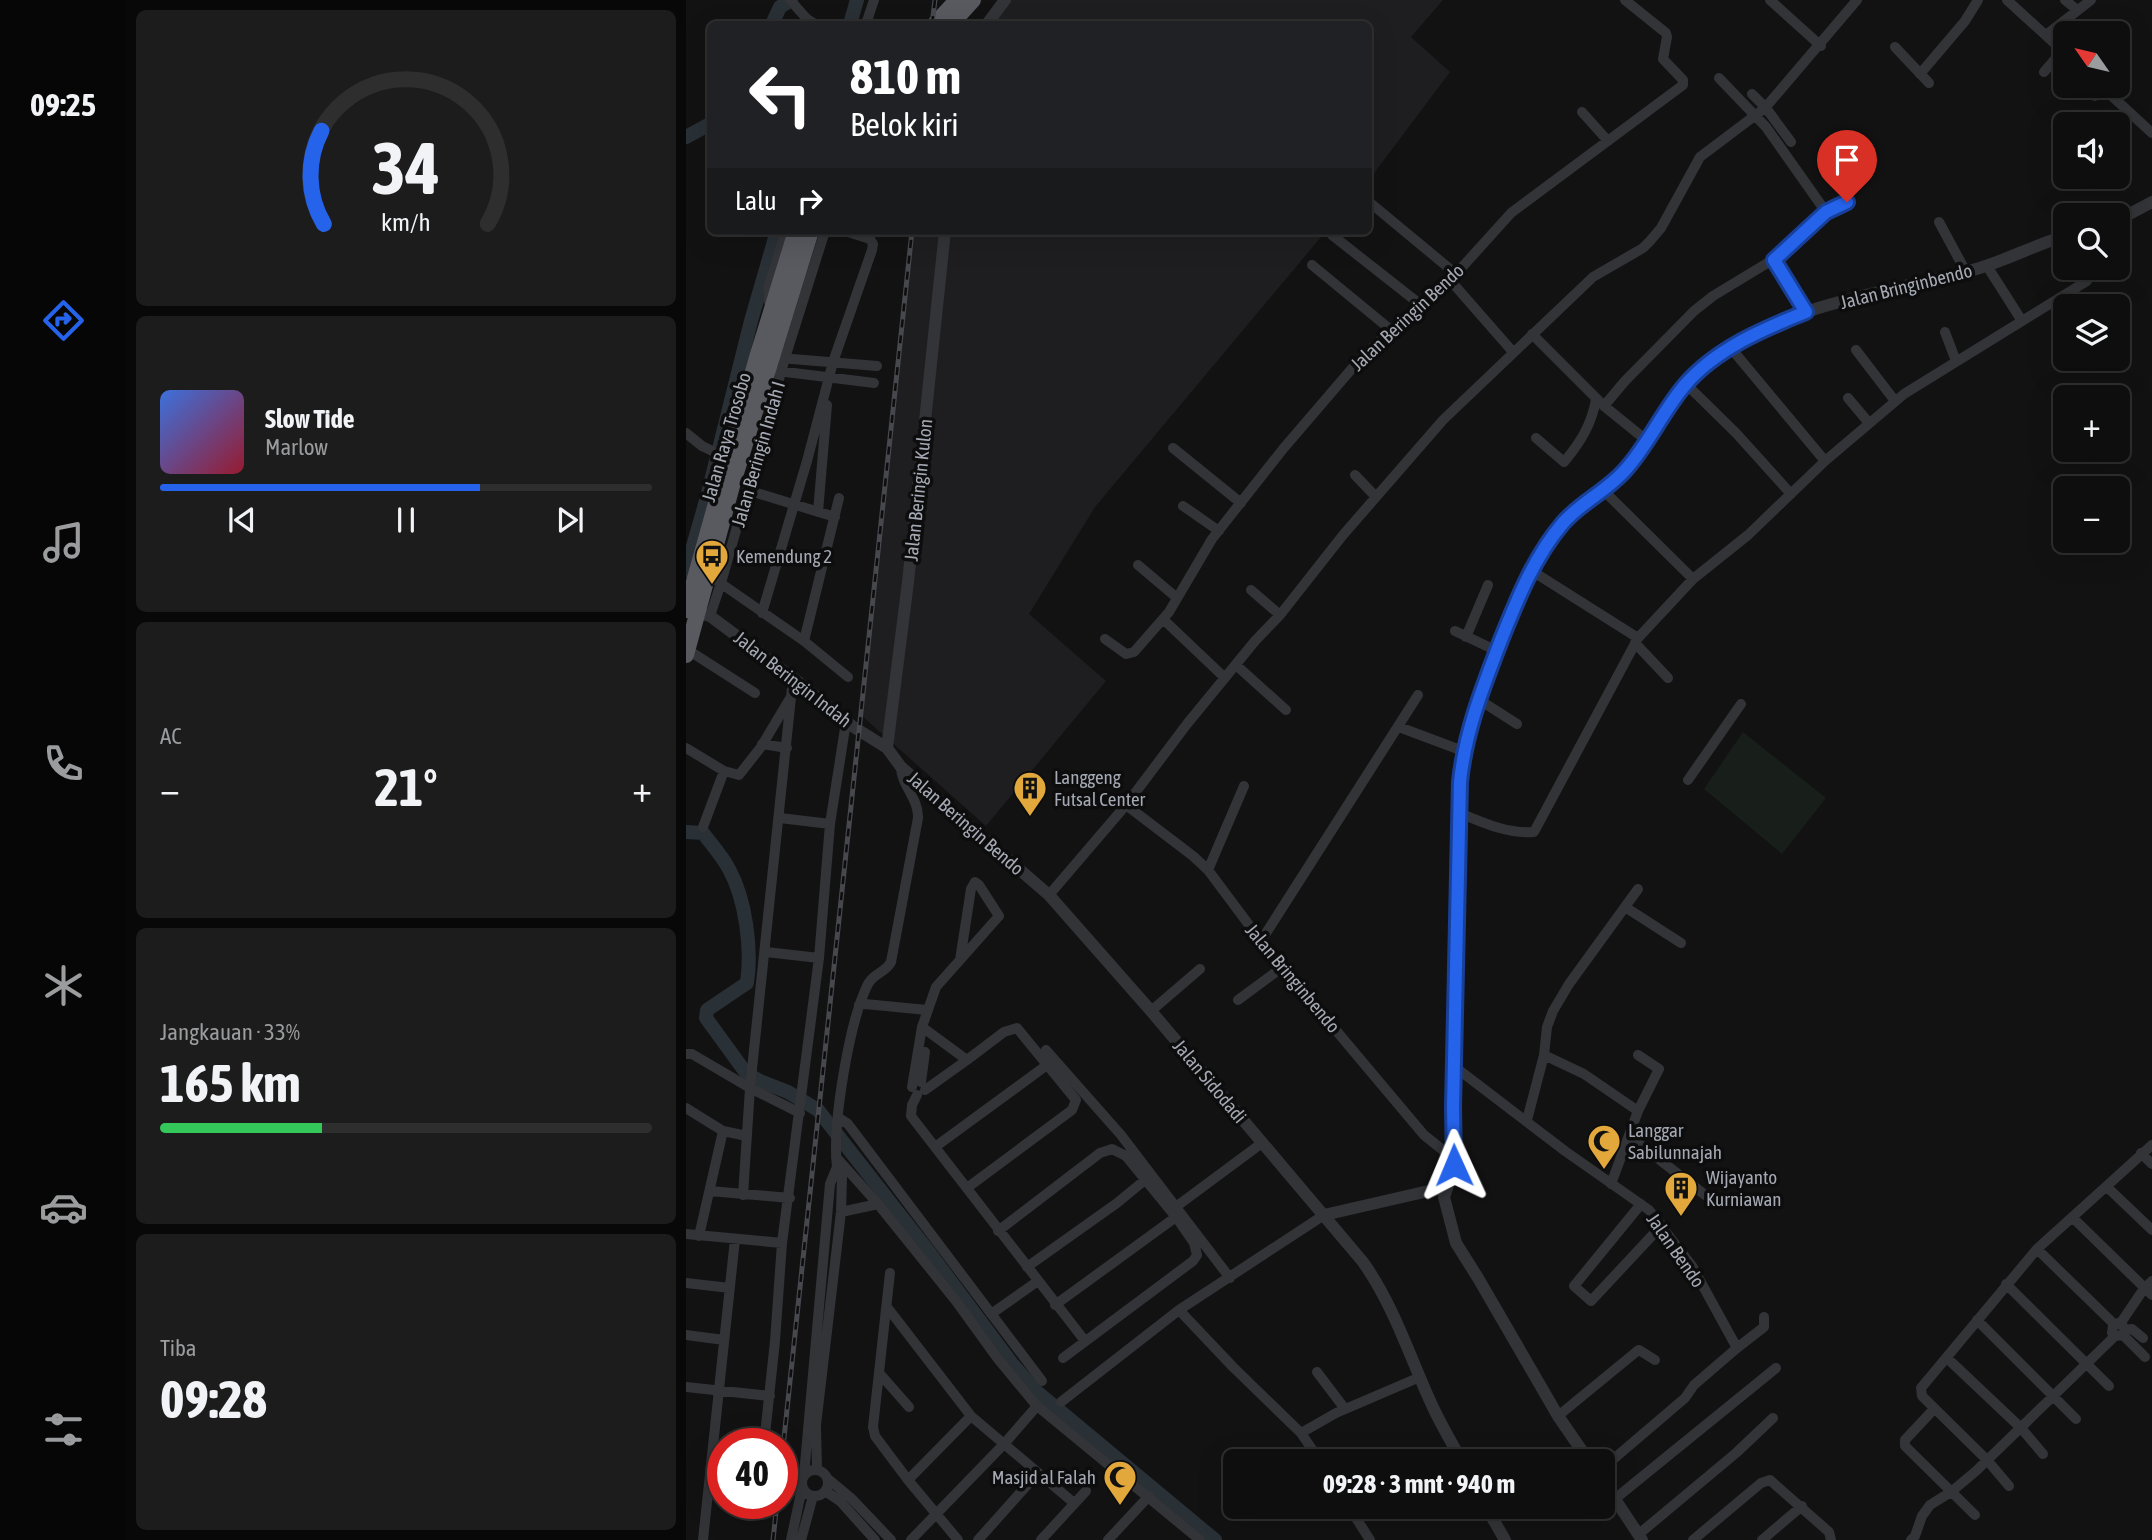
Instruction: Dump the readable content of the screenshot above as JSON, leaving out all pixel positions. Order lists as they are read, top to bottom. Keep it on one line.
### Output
{"streets":{"highway":["Jalan Raya Trosobo"],"street":["Jalan Bringinbendo","Jalan Beringin Bendo","Jalan Beringin Indah I","Jalan Beringin Kulon","Jalan Beringin Indah","Jalan Sidodadi","Jalan Bendo"]},"crossings":[["Jalan Bringinbendo","Jalan Bendo"],["Jalan Beringin Bendo","Jalan Beringin Kulon"],["Jalan Beringin Bendo","Jalan Beringin Indah"],["Jalan Beringin Bendo","Jalan Sidodadi"],["Jalan Raya Trosobo","Jalan Beringin Indah I"],["Jalan Raya Trosobo","Jalan Beringin Indah"],["Jalan Beringin Kulon","Jalan Beringin Indah"]],"places":{"bus stop":["Kemendung 2"],"building":["Langgeng Futsal Center","Wijayanto Kurniawan"],"mosque":["Langgar Sabilunnajah","Masjid al Falah"]},"north":"top left","page":{"tabs":"09:25","map_buttons":["+","−"],"turn":["810 m","Belok kiri"],"then":"Lalu","song":["Slow Tide","Marlow"],"tile":["AC",["Jangkauan · 33%","165 km"],["Tiba","09:28"]],"heat":["−","21°","+"],"limit":"40","trip":"09:28 · 3 mnt · 940 m","gauge":["34","km/h"]}}
